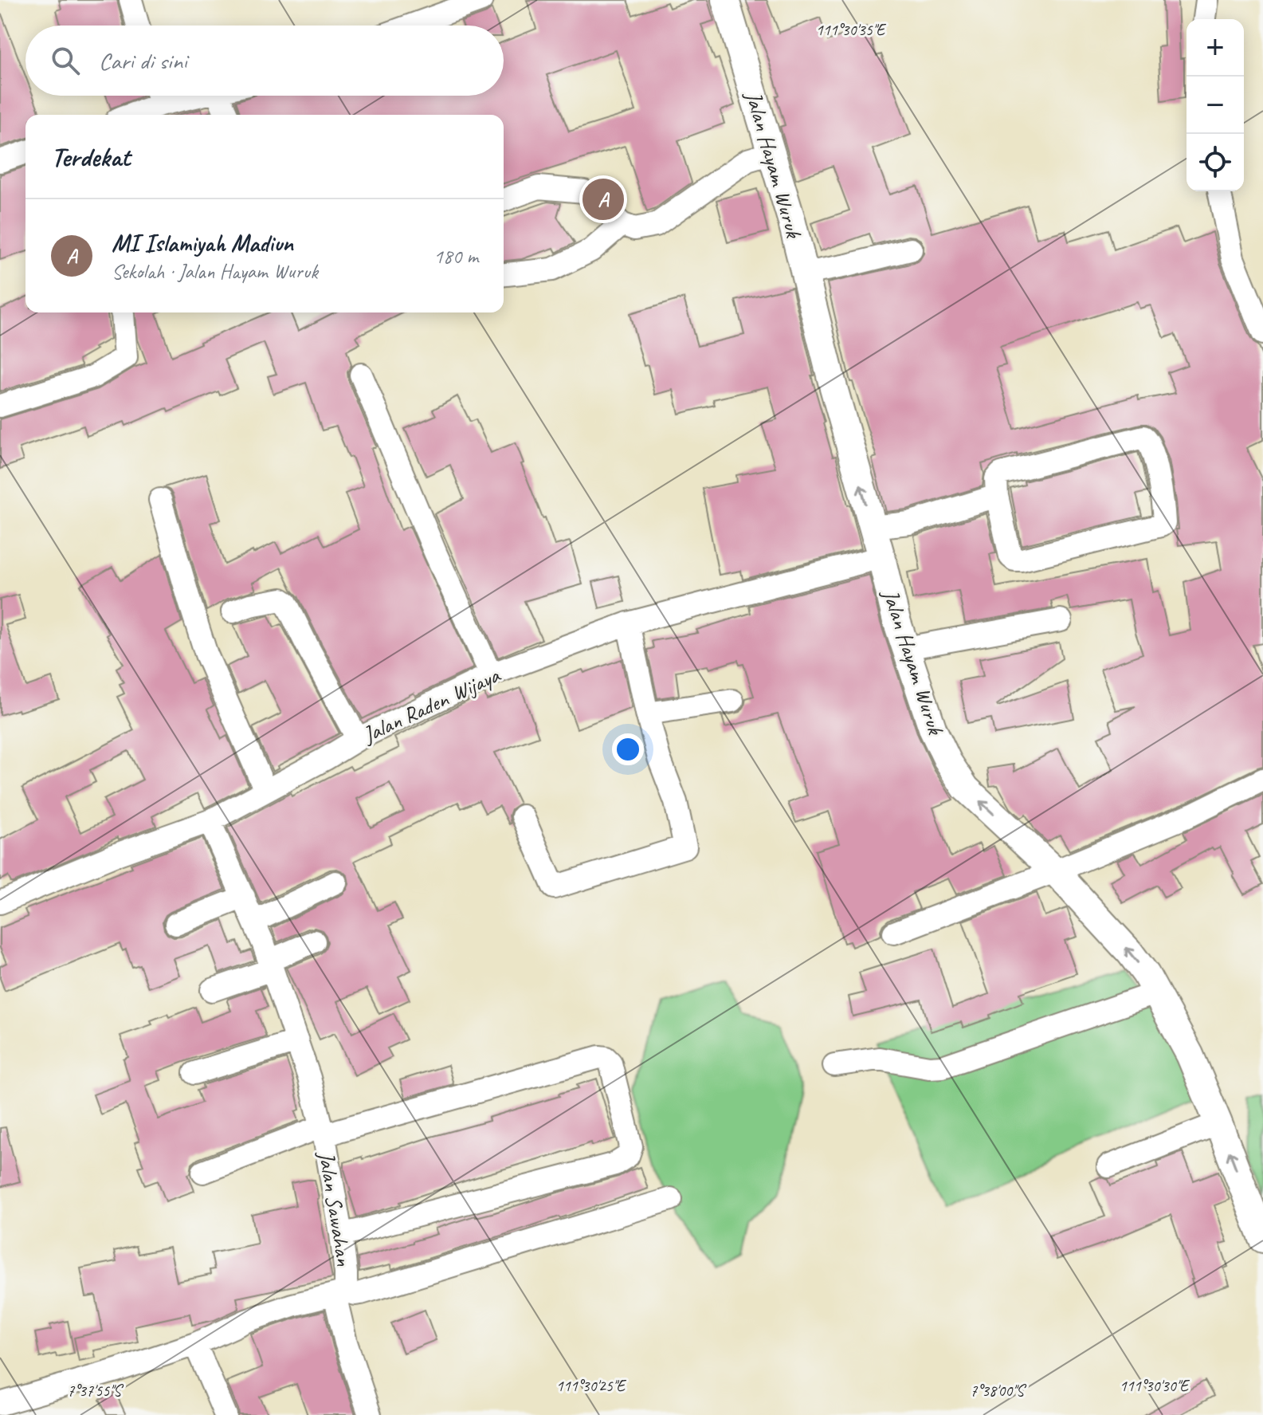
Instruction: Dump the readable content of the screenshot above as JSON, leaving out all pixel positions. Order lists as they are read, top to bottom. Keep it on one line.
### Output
{"streets":{"main road":["Jalan Hayam Wuruk"],"street":["Jalan Raden Wijaya","Jalan Sawahan"]},"crossings":[["Jalan Hayam Wuruk","Jalan Raden Wijaya"],["Jalan Raden Wijaya","Jalan Sawahan"]],"one_way":["Jalan Hayam Wuruk"],"page":{"map_buttons":["+","−"],"search":"Cari di sini","heading":"Terdekat","pins":"A","list":[{"mark":"A","name":"MI Islamiyah Madiun","note":"Sekolah · Jalan Hayam Wuruk","value":"180 m"}]},"coordinates":["111°30'35\"E","111°30'25\"E","111°30'30\"E","7°37'55\"S","7°38'00\"S"]}
